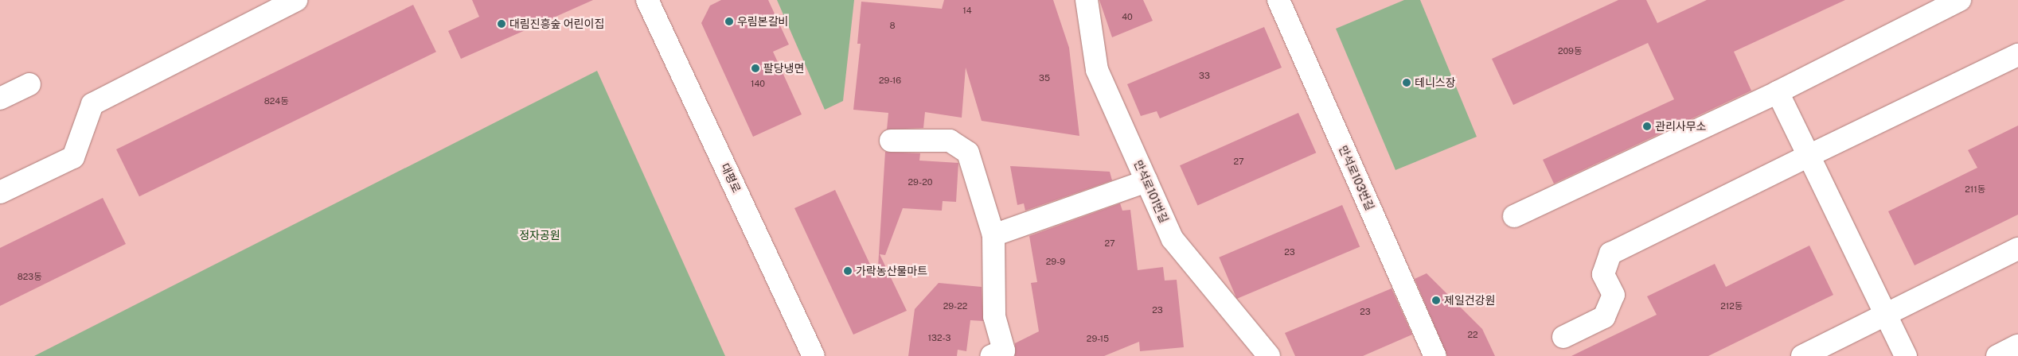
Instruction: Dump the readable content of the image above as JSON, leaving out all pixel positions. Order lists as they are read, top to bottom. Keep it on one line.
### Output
{"streets":{"street":["대평로","만석로103번길","만석로101번길"]},"parks":["정자공원"],"places":["우림본갈비","대림진흥숲 어린이집","팔당냉면","테니스장","관리사무소","가락농산물마트","제일건강원"],"house_numbers":["14","40","8","209동","33","35","29-16","140","824동","27","29-20","211동","27","23","29-9","823동","29-22","212동","23","23","22","132-3","29-15"]}
